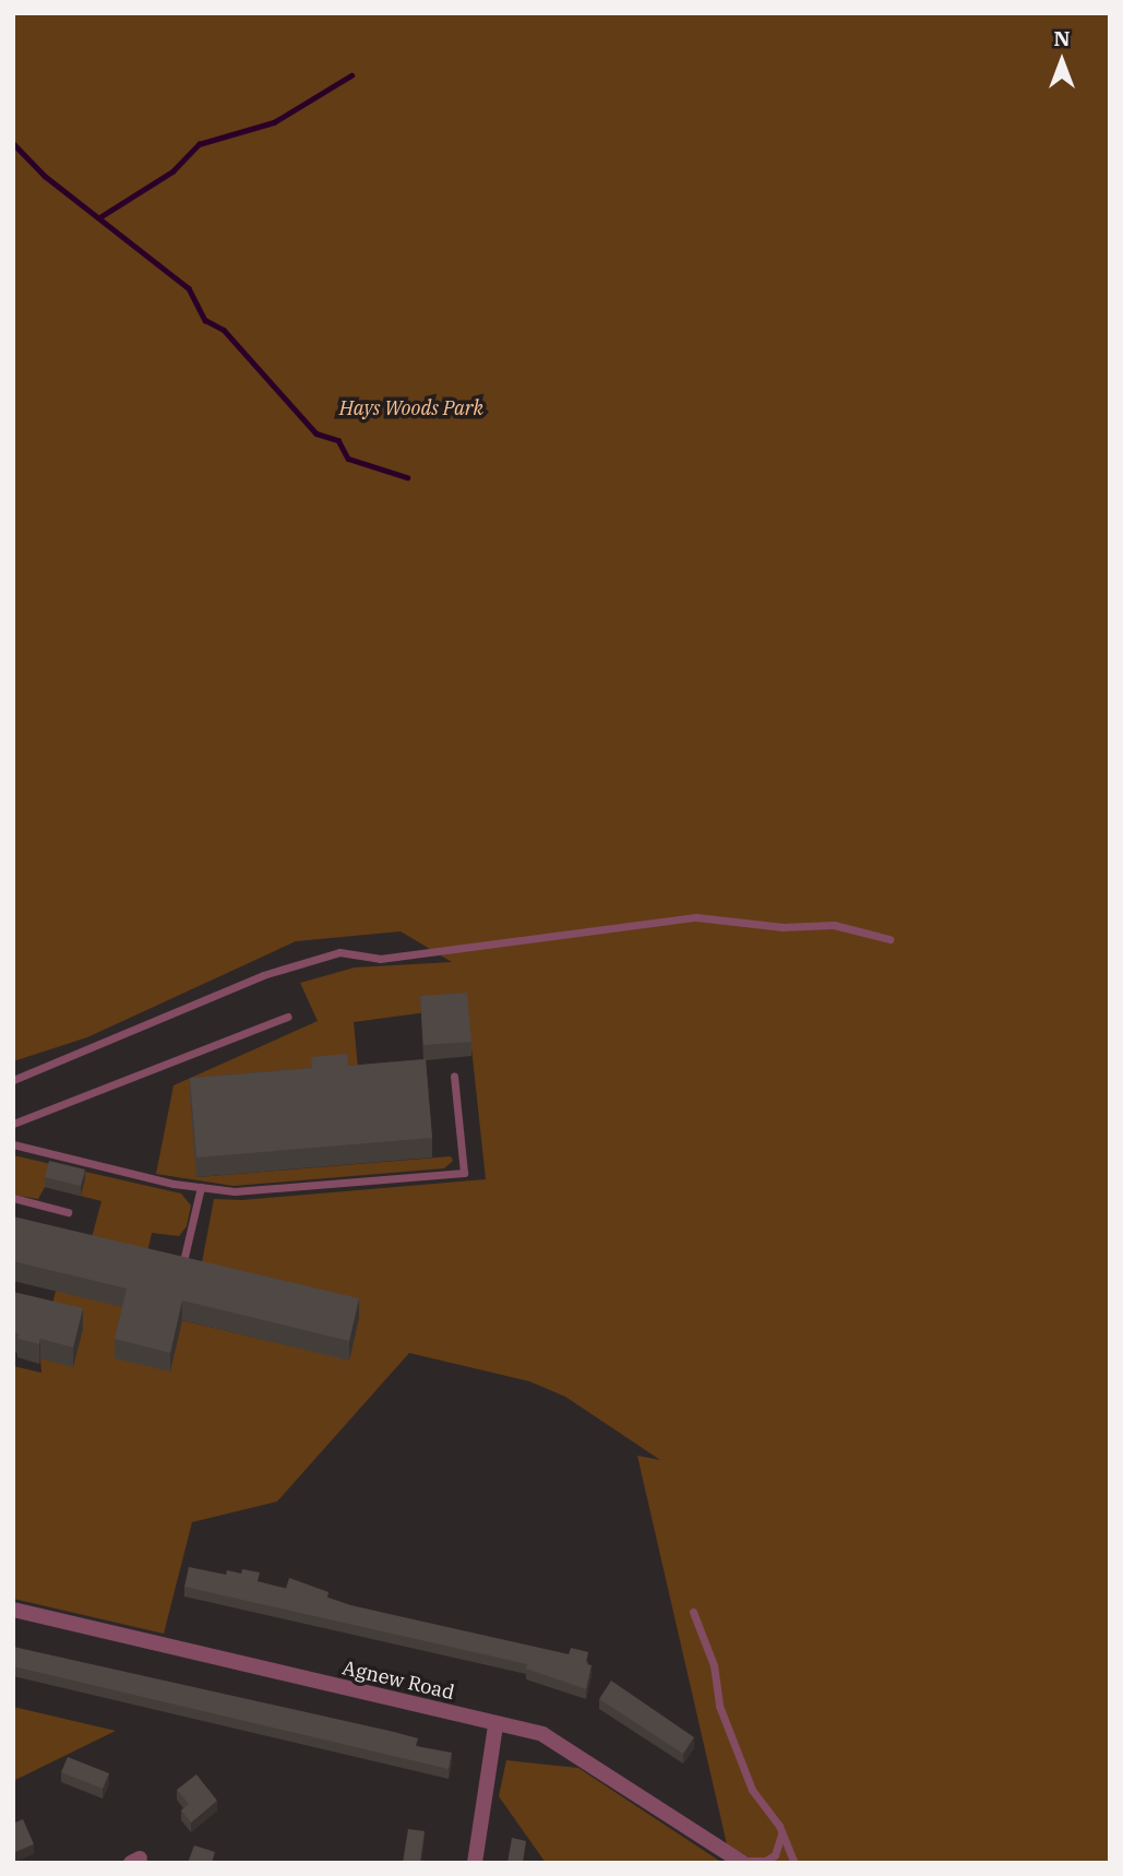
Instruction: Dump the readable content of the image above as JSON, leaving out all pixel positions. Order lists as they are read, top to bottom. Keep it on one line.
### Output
{"streets":{"street":["Agnew Road"]},"parks":["Hays Woods Park"],"north":"top"}
